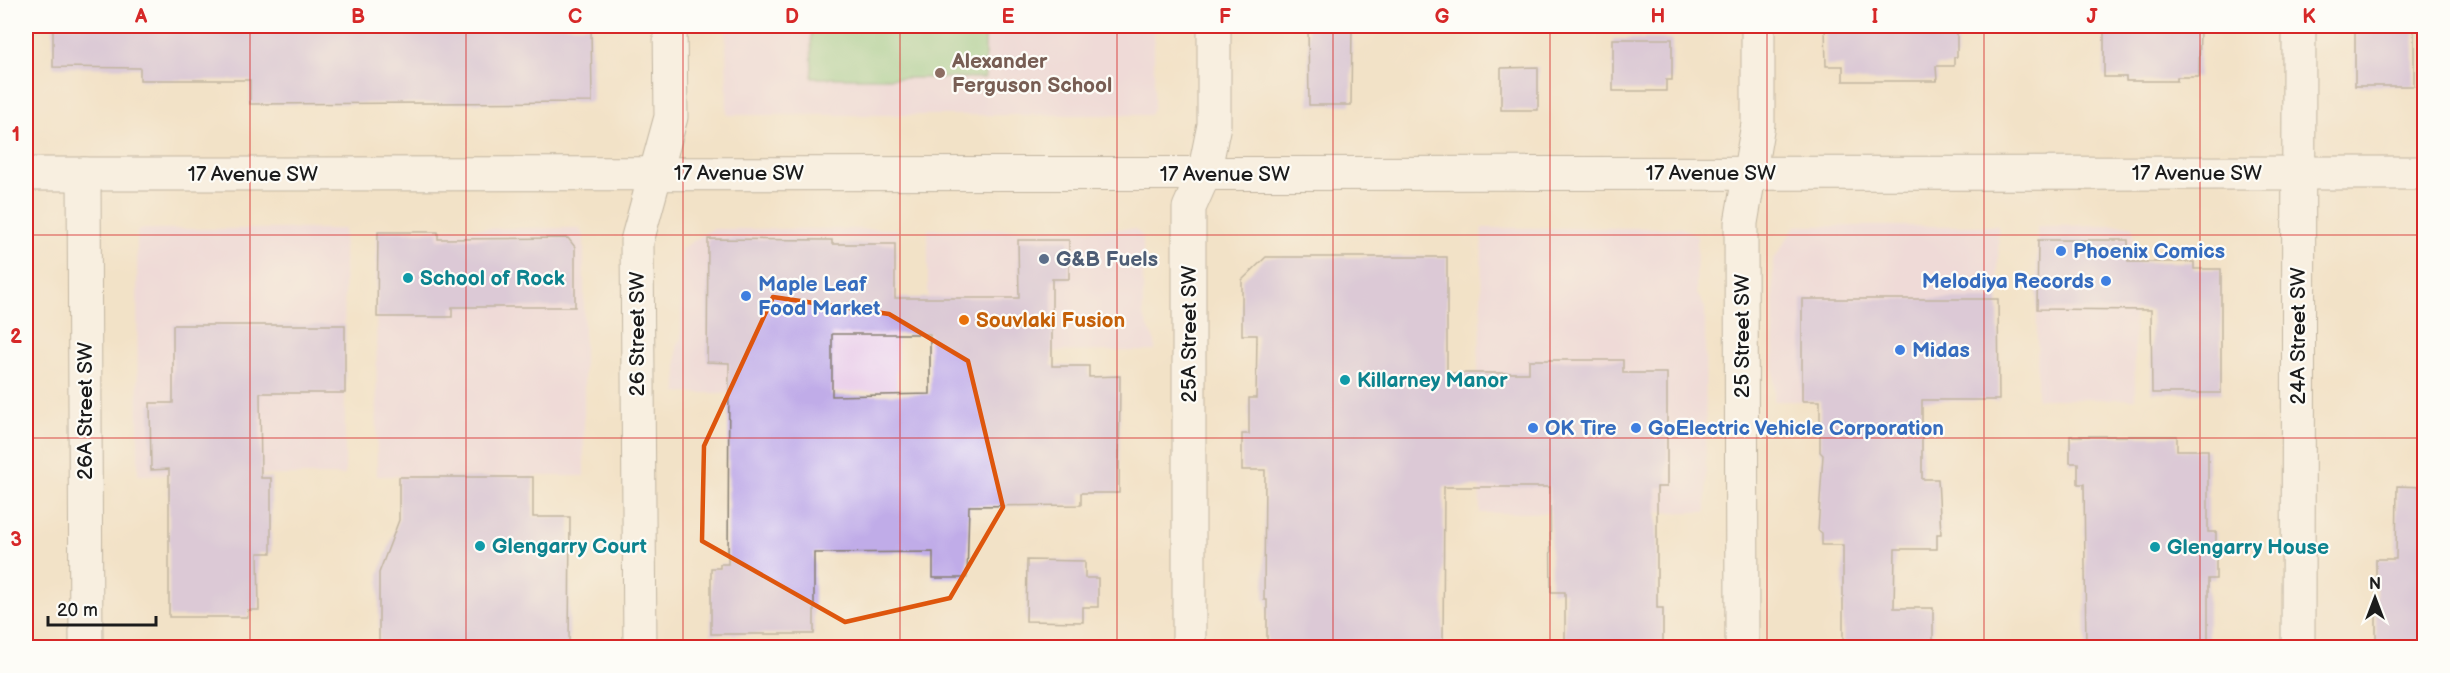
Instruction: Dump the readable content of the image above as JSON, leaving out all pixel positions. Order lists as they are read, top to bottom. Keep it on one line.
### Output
{"streets":{"street":["17 Avenue SW","26 Street SW","25A Street SW","25 Street SW","24A Street SW","26A Street SW"]},"crossings":[["17 Avenue SW","26 Street SW"],["17 Avenue SW","25A Street SW"],["17 Avenue SW","25 Street SW"],["17 Avenue SW","24A Street SW"],["17 Avenue SW","26A Street SW"]],"places":["Alexander Ferguson School","Phoenix Comics","G&B Fuels","School of Rock","Melodiya Records","Maple Leaf Food Market","Souvlaki Fusion","Midas","Killarney Manor","OK Tire","GoElectric Vehicle Corporation","Glengarry Court","Glengarry House"],"scale_bar":"20 m","north":"top","grid":{"columns":["A","B","C","D","E","F","G","H","I","J","K"],"rows":["1","2","3"]}}
